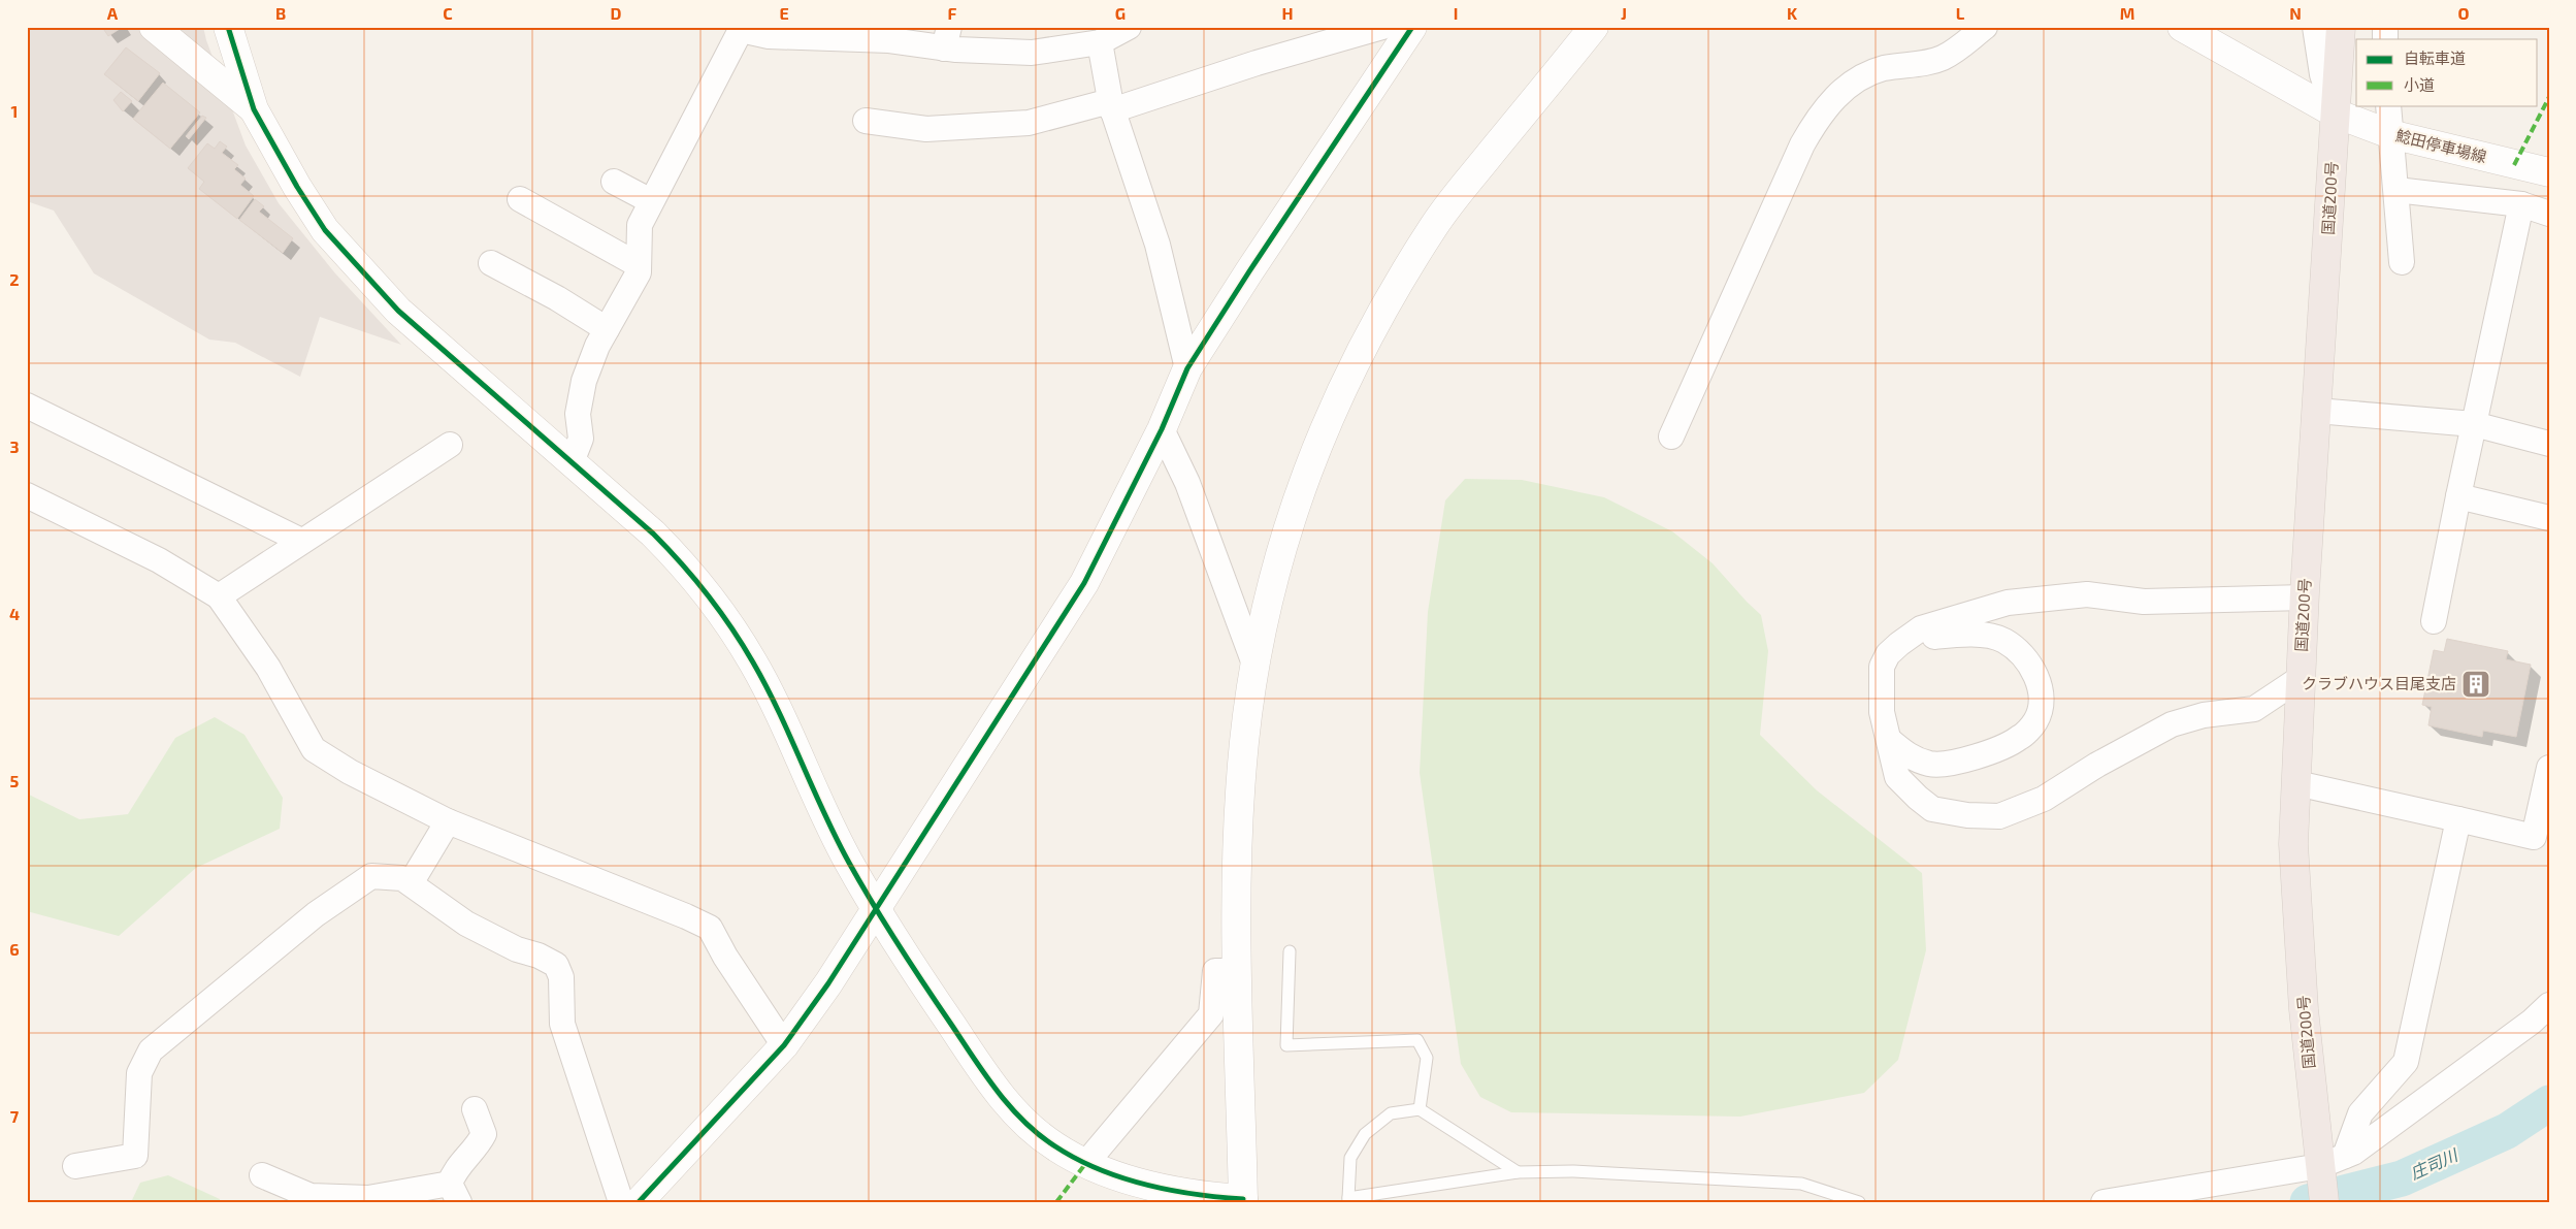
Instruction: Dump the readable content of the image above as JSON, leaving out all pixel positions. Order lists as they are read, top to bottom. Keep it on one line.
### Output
{"streets":{"highway":["国道200号"],"street":["鯰田停車場線"]},"crossings":[["鯰田停車場線","国道200号"]],"water":["庄司川"],"places":{"building":["クラブハウス目尾支店"]},"legend":["自転車道","小道"],"grid":{"columns":["A","B","C","D","E","F","G","H","I","J","K","L","M","N","O"],"rows":["1","2","3","4","5","6","7"]}}
